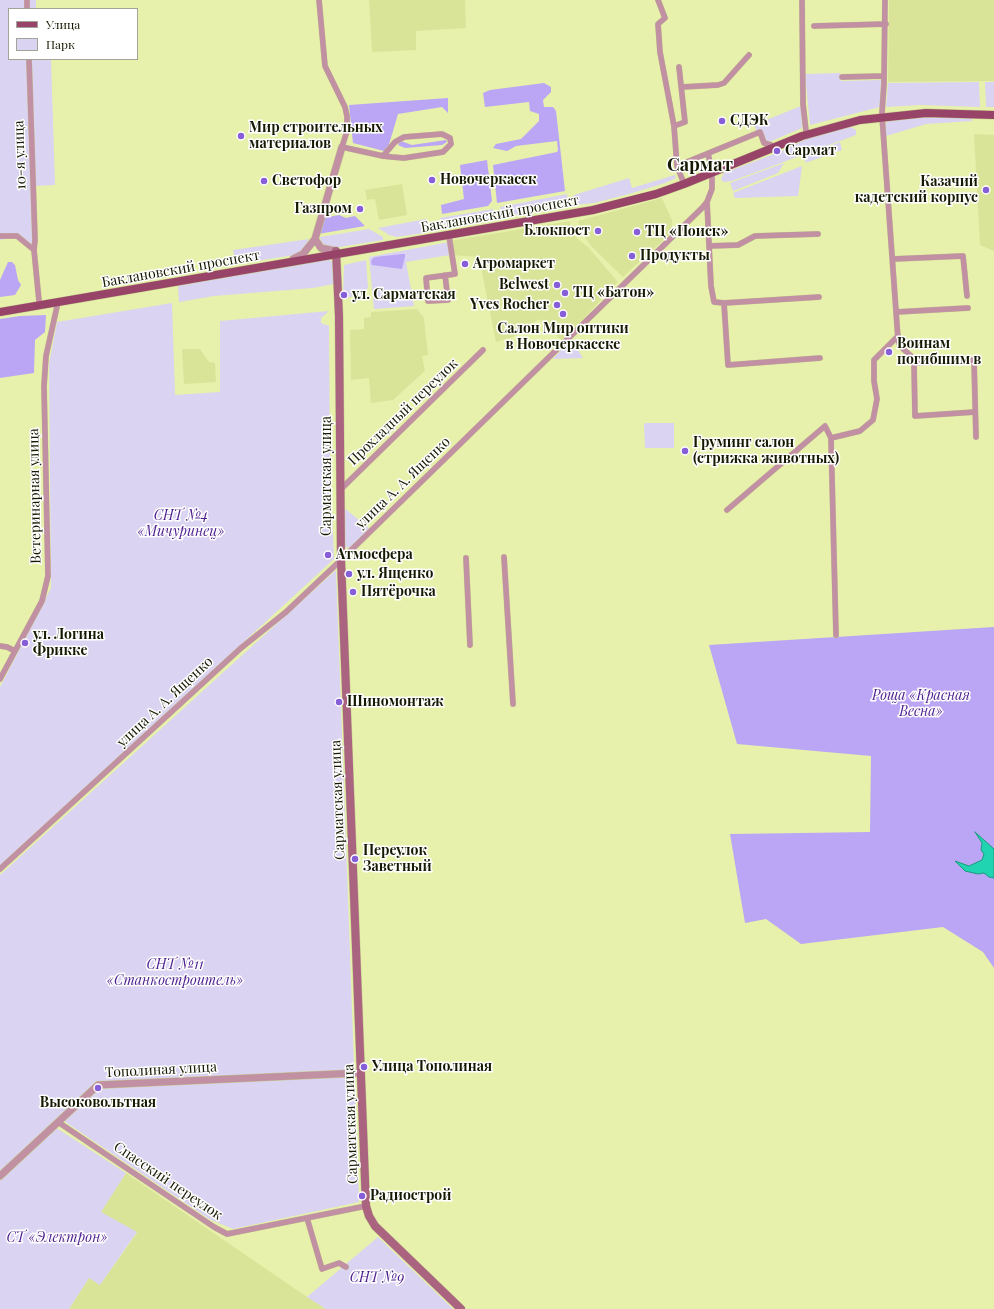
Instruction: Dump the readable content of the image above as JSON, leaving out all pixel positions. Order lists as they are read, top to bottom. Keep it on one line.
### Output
{"streets":{"main road":["Баклановский проспект","Сарматская улица"],"street":["10-я улица","Прохладный переулок","улица А. А. Ященко","Ветеринарная улица","Тополиная улица","Спасский переулок"]},"crossings":[["10-я улица","Баклановский проспект"],["Баклановский проспект","Сарматская улица"],["Баклановский проспект","Ветеринарная улица"],["Прохладный переулок","Сарматская улица"],["Сарматская улица","улица А. А. Ященко"],["Сарматская улица","Спасский переулок"],["Тополиная улица","Спасский переулок"]],"districts":["Сармат"],"parks":["СНТ №4 «Мичуринец»","Роща «Красная Весна»","СНТ №11 «Станкостроитель»","СТ «Электрон»","СНТ №9"],"places":["СДЭК","Мир строительных материалов","Сармат","Новочеркасск","Светофор","Казачий кадетский корпус","Газпром","Блокпост","ТЦ «Поиск»","Продукты","Агромаркет","Belwest","ТЦ «Батон»","ул. Сарматская","Yves Rocher","Салон Мир оптики в Новочеркасске","Воинам погибшим в","Груминг салон (стрижка животных)","Атмосфера","ул. Ященко","Пятёрочка","ул. Логина Фрикке","Шиномонтаж","Переулок Заветный","Улица Тополиная","Высоковольтная","Радиострой"],"legend":["Улица","Парк"]}
